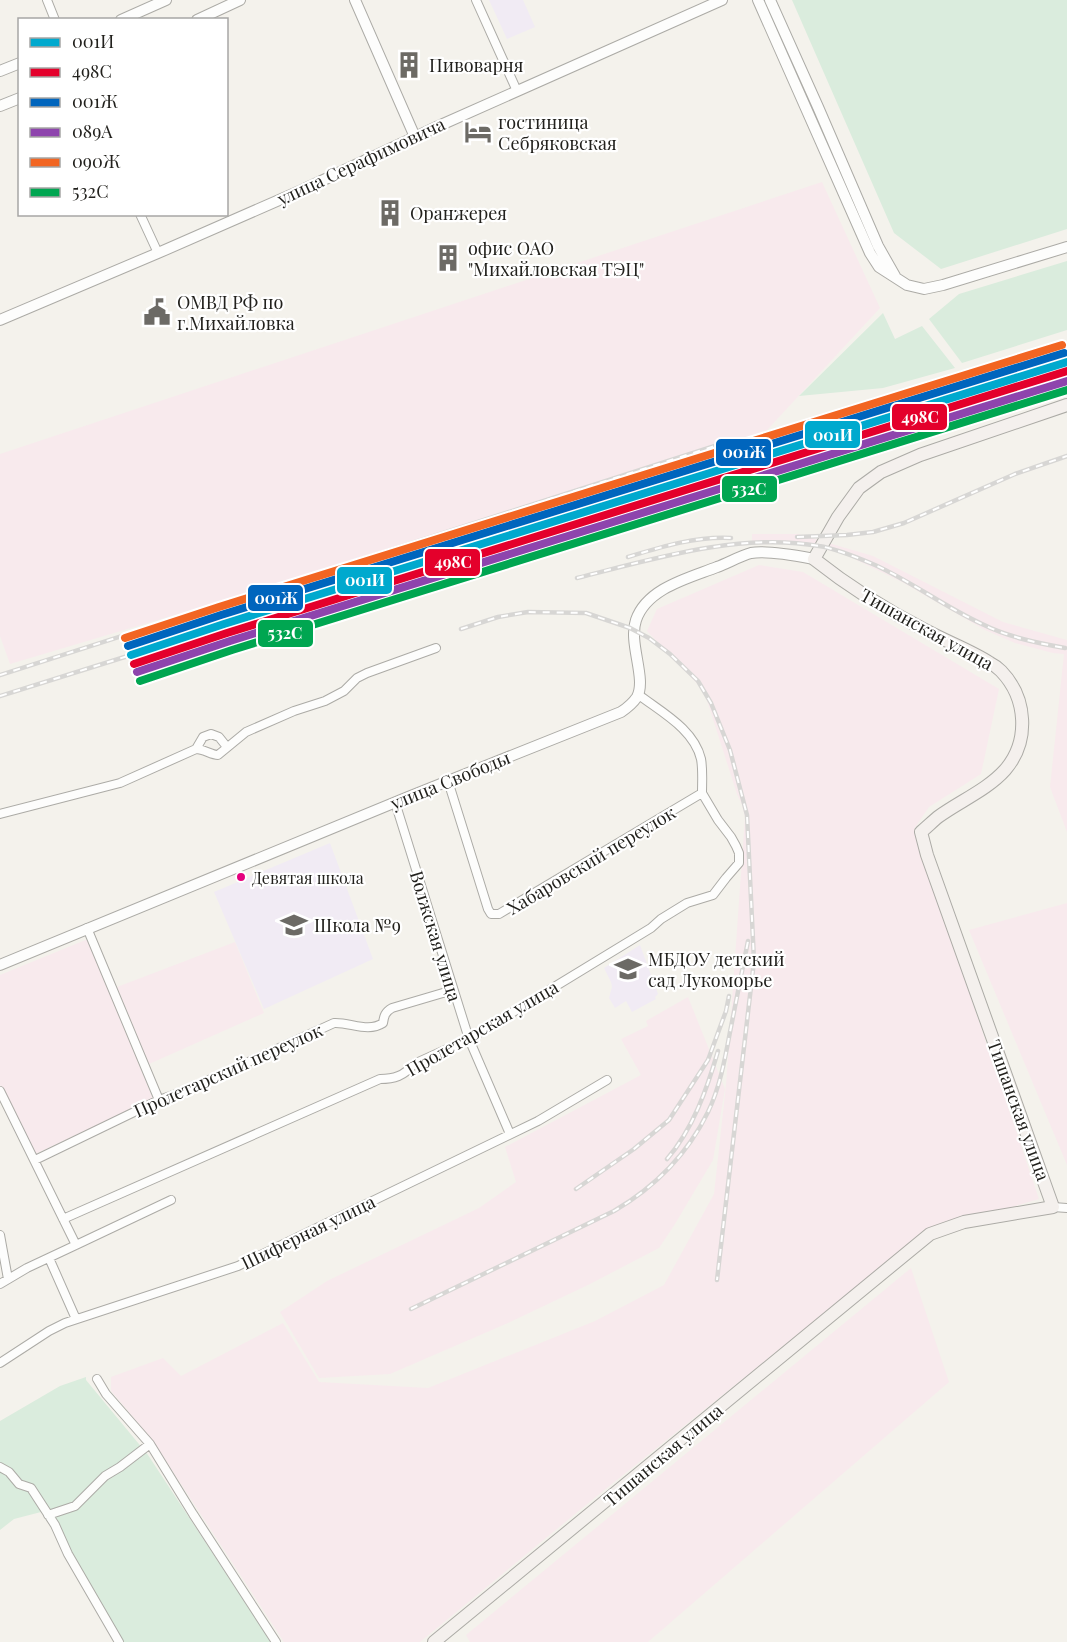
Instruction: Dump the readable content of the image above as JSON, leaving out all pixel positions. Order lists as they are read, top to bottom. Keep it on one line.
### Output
{"streets":{"main road":["Тишанская улица"],"street":["улица Серафимовича","улица Свободы","Хабаровский переулок","Волжская улица","Пролетарская улица","Пролетарский переулок","Шиферная улица"]},"crossings":[["улица Свободы","Хабаровский переулок"],["улица Свободы","Волжская улица"],["Хабаровский переулок","Пролетарская улица"],["Волжская улица","Пролетарская улица"],["Волжская улица","Пролетарский переулок"],["Волжская улица","Шиферная улица"]],"places":{"building":["Пивоварня","Оранжерея","офис ОАО \"Михайловская ТЭЦ\""],"hotel":["гостиница Себряковская"],"public building":["ОМВД РФ по г.Михайловка"],"other":["Девятая школа"],"school or university":["Школа №9","МБДОУ детский сад Лукоморье"]},"lines":["transit line 090Ж","transit line 001Ж","transit line 001И","transit line 498С","transit line 089А","transit line 532С"],"legend":["001И","498С","001Ж","089А","090Ж","532С"]}
